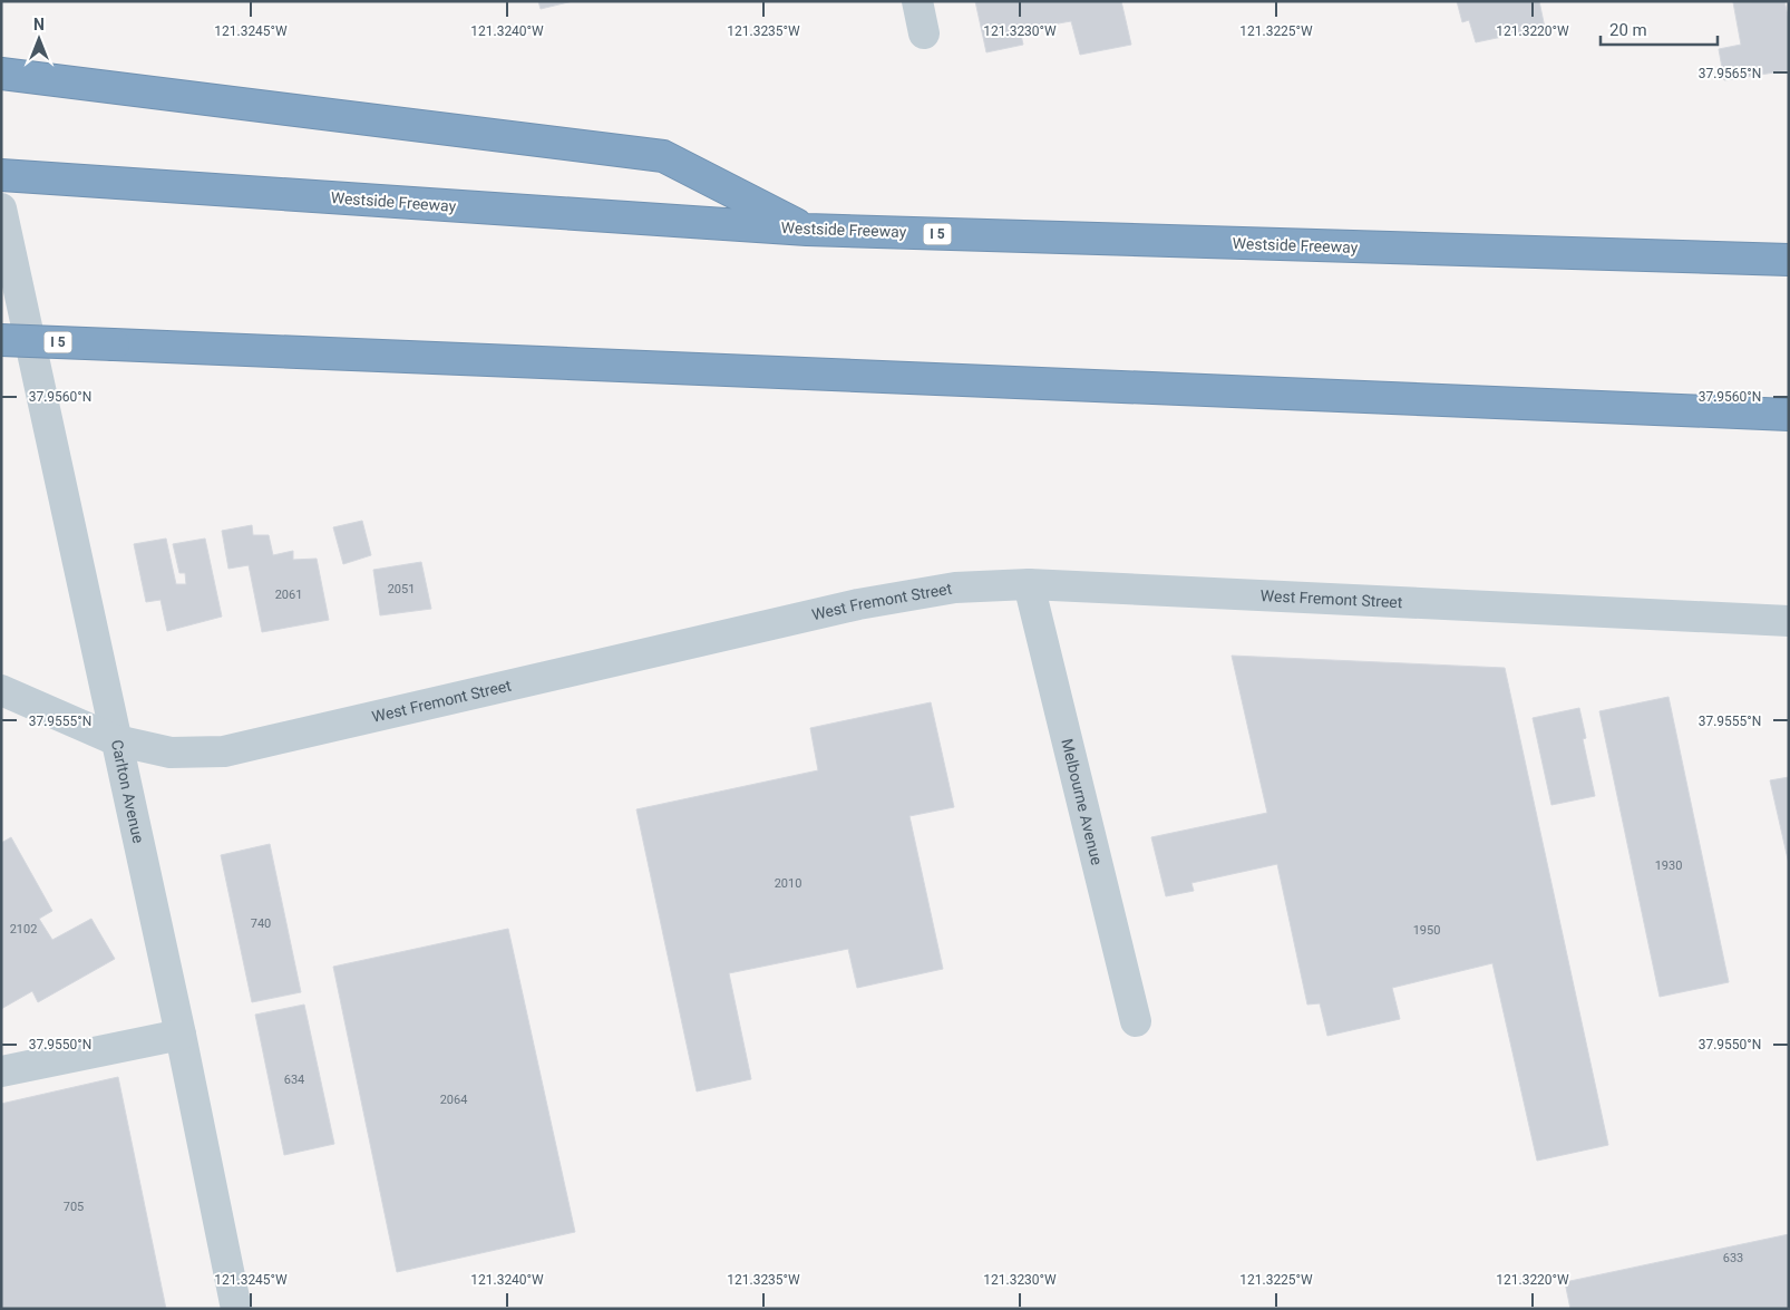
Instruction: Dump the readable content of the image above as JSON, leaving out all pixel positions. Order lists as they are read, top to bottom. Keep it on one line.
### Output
{"streets":{"highway":["Westside Freeway","I 5"],"street":["West Fremont Street","Carlton Avenue","Melbourne Avenue"]},"crossings":[["West Fremont Street","Carlton Avenue"],["West Fremont Street","Melbourne Avenue"]],"house_numbers":["2051","2061","1930","2010","740","2102","1950","634","2064","705","633"],"scale_bar":"20 m","north":"top","coordinates":["121.3245°W","121.3240°W","121.3235°W","121.3230°W","121.3225°W","121.3220°W","37.9565°N","37.9560°N","37.9555°N","37.9550°N"]}
